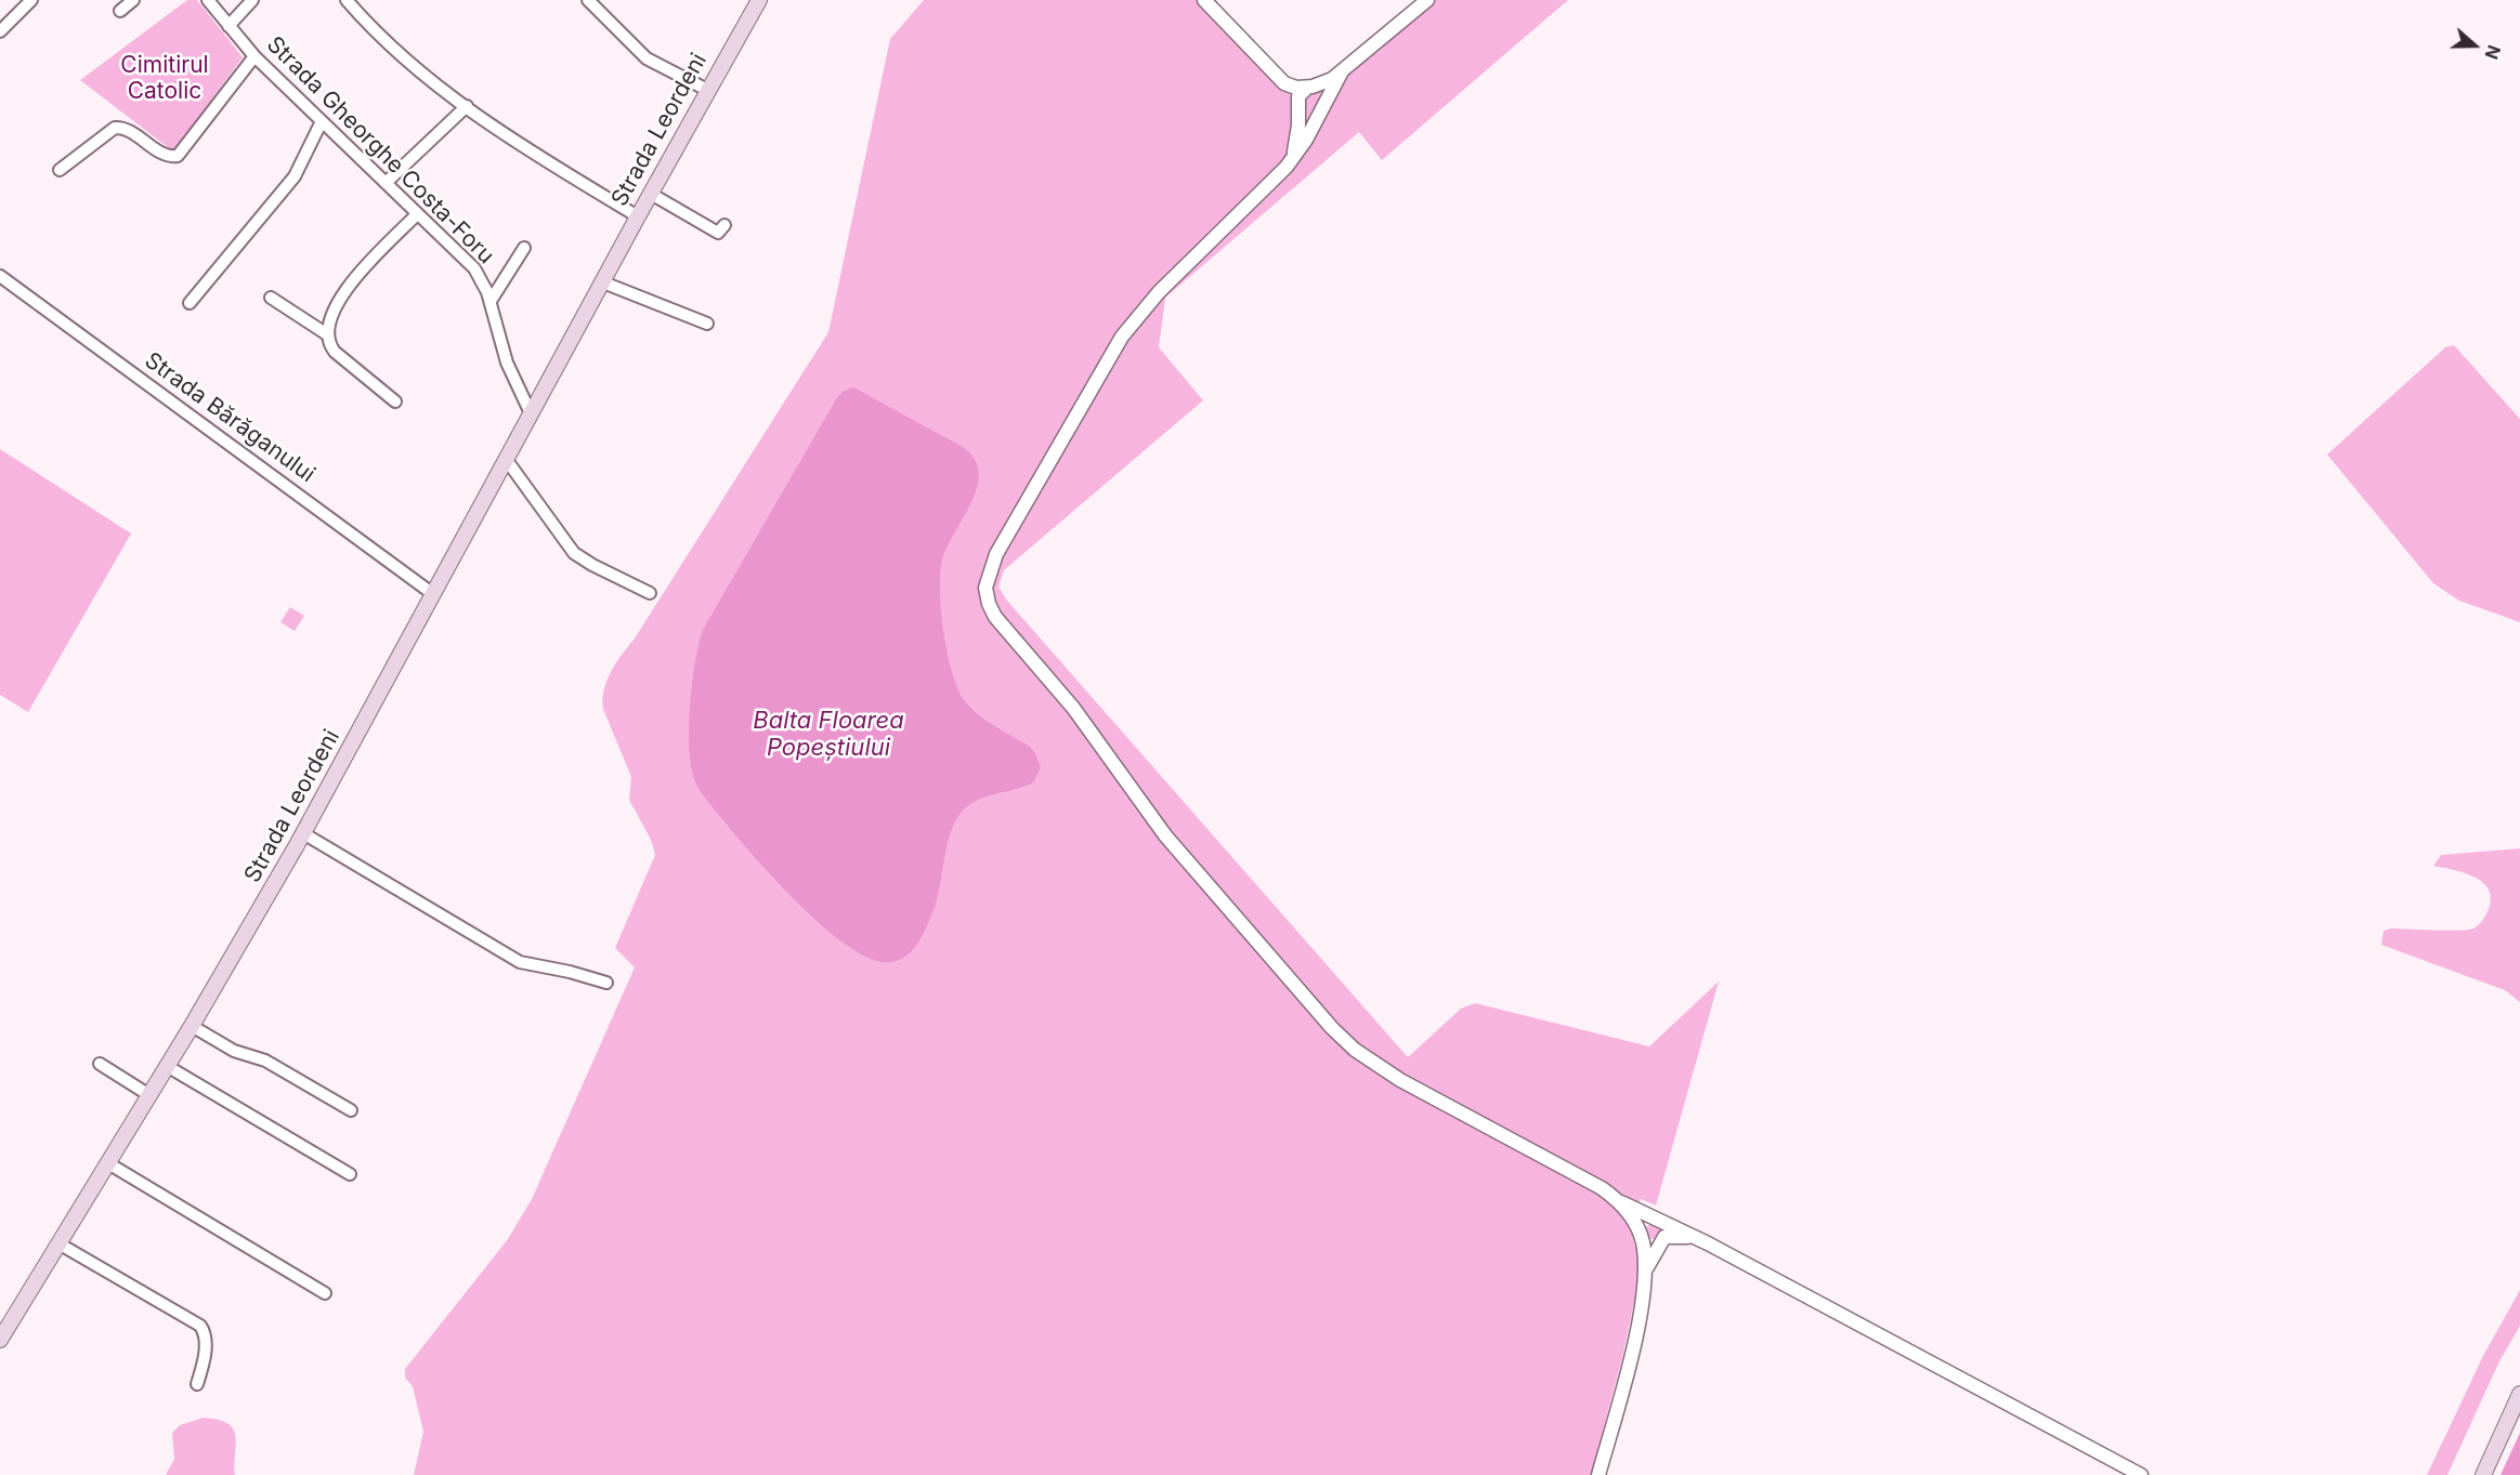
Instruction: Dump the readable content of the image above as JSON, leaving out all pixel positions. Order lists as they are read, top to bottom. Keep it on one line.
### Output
{"streets":{"main road":["Strada Leordeni"],"street":["Strada Gheorghe Costa-Foru","Strada Bărăganului"]},"crossings":[["Strada Leordeni","Strada Gheorghe Costa-Foru"],["Strada Leordeni","Strada Bărăganului"]],"water":["Balta Floarea Popeștiului"],"parks":["Cimitirul Catolic"],"north":"right"}
